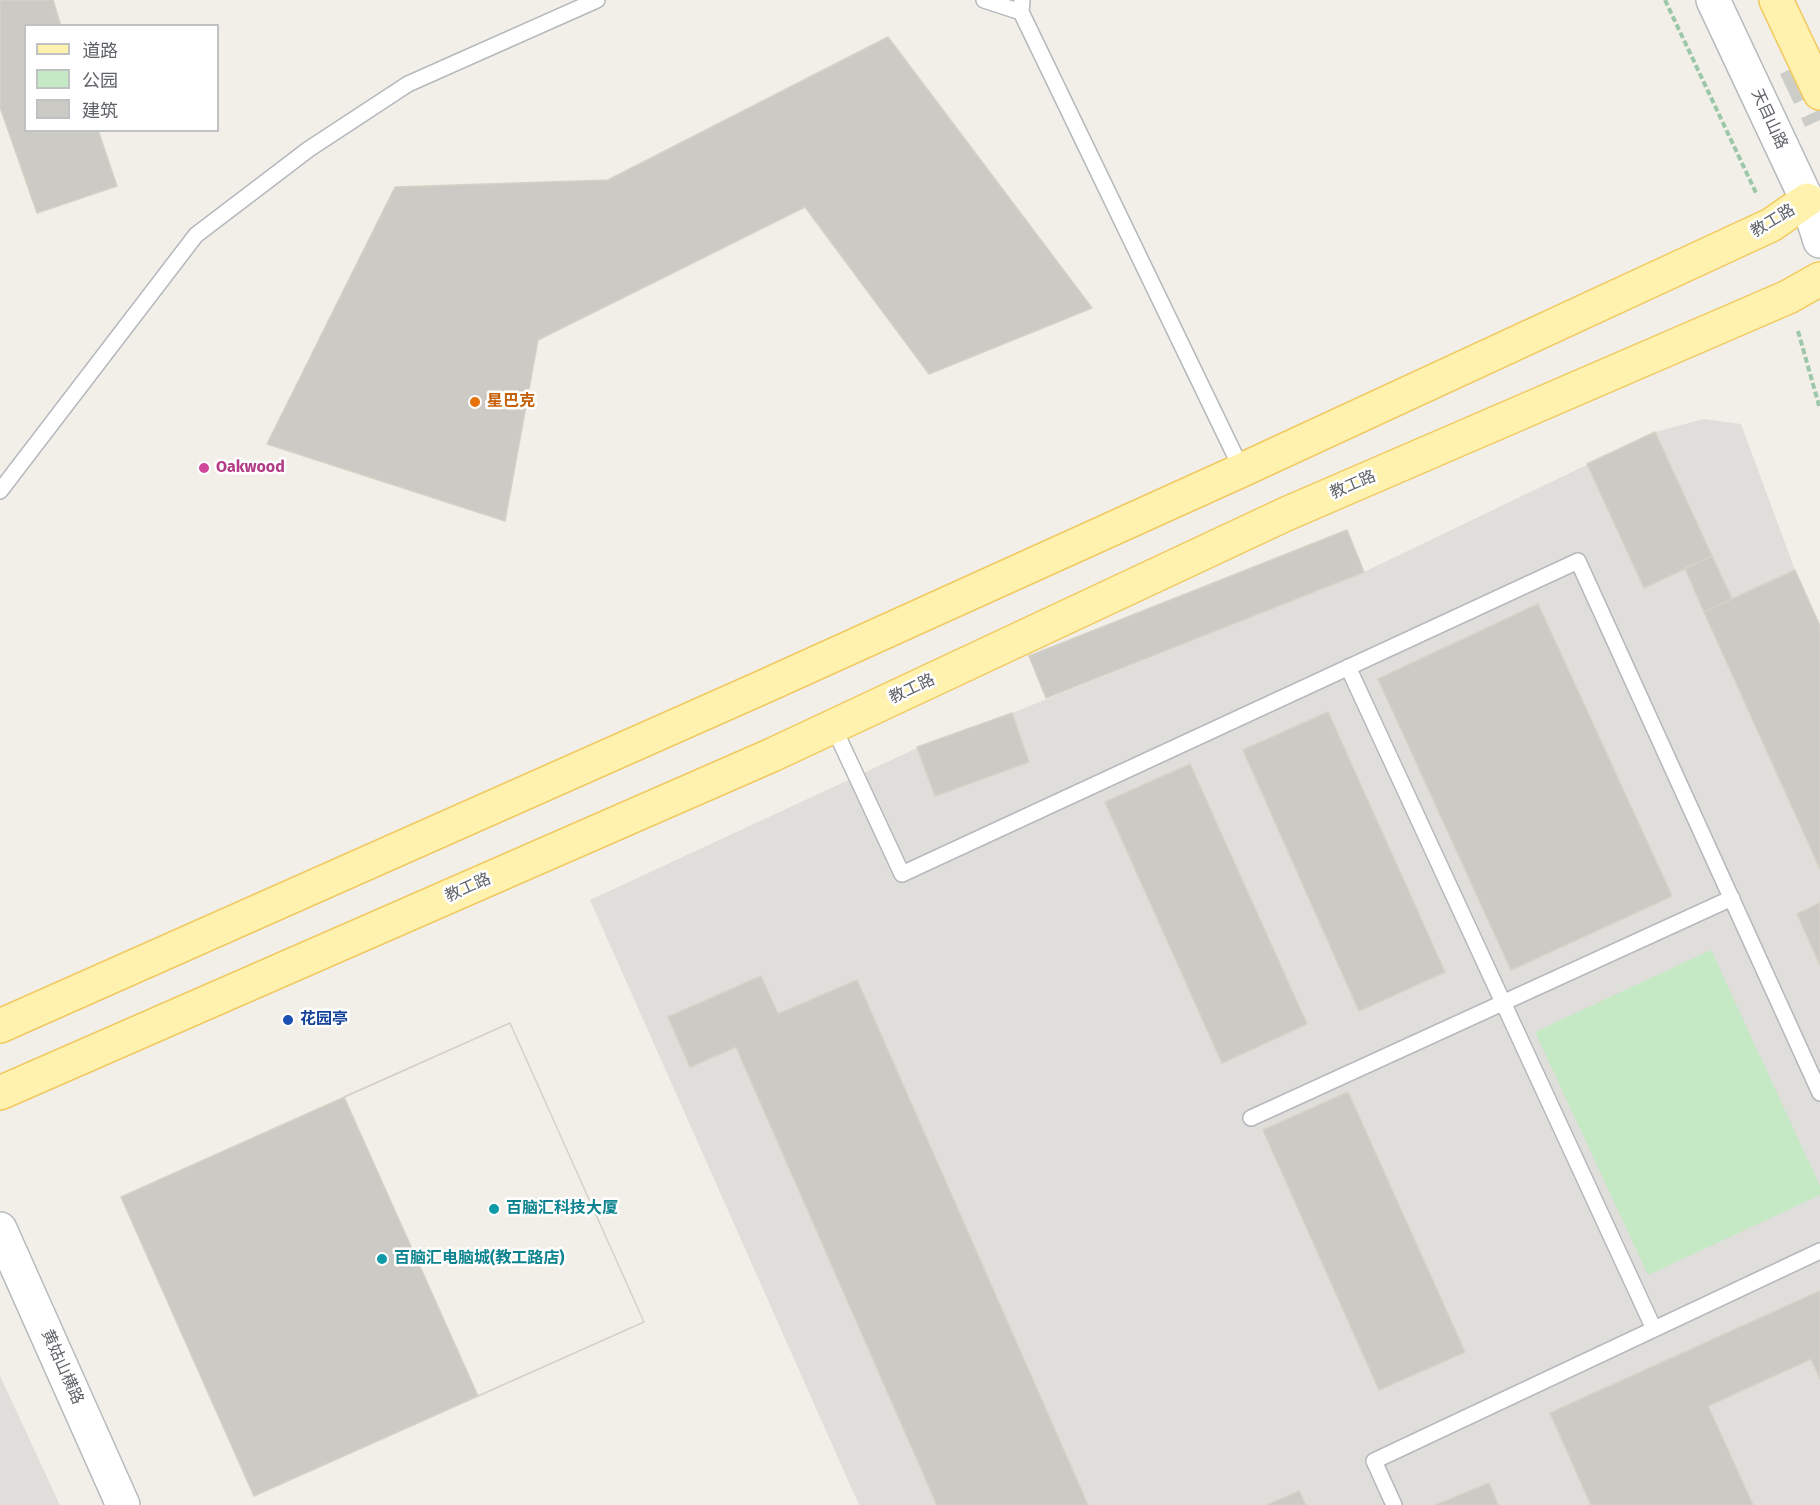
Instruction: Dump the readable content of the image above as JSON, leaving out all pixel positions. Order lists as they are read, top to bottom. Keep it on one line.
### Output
{"streets":{"main road":["教工路"],"street":["天目山路","黄姑山横路"]},"crossings":[["天目山路","教工路"]],"places":["星巴克","Oakwood","花园亭","百脑汇科技大厦","百脑汇电脑城(教工路店)"],"legend":["道路","公园","建筑"]}
